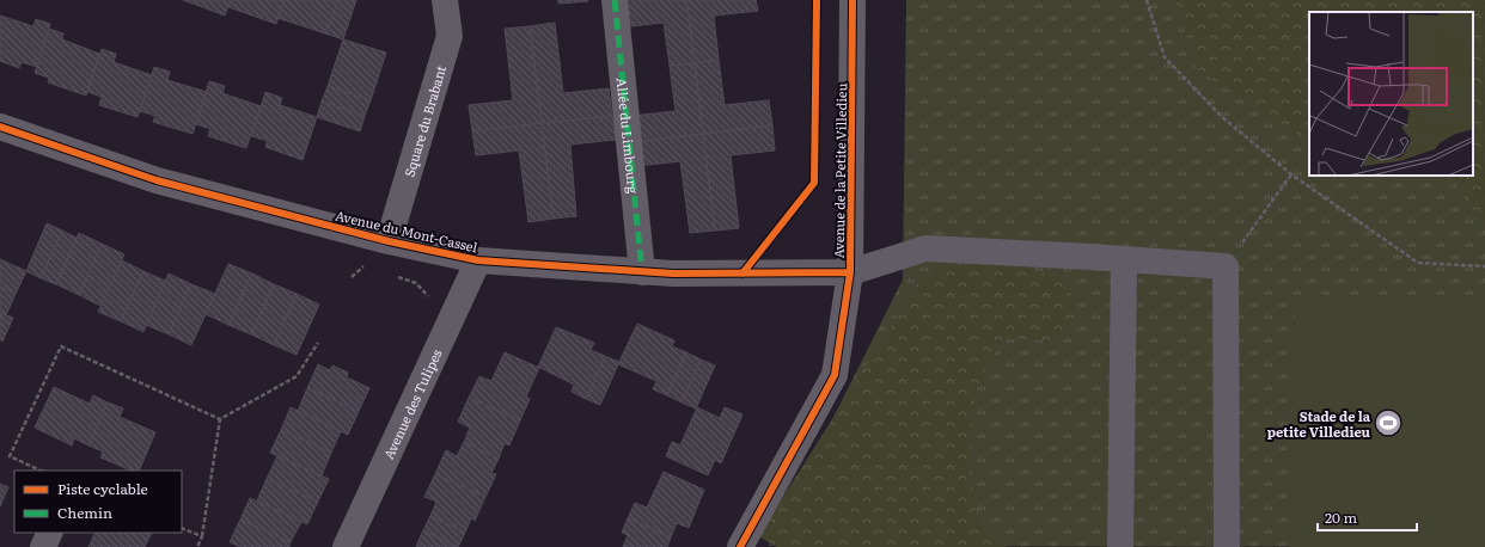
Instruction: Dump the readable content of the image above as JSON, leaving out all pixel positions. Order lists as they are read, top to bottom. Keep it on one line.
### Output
{"streets":{"street":["Square du Brabant","Allée du Limbourg","Avenue de la Petite Villedieu","Avenue du Mont-Cassel","Avenue des Tulipes"]},"crossings":[["Square du Brabant","Avenue du Mont-Cassel"],["Allée du Limbourg","Avenue du Mont-Cassel"],["Avenue de la Petite Villedieu","Avenue du Mont-Cassel"],["Avenue du Mont-Cassel","Avenue des Tulipes"]],"places":{"sports":["Stade de la petite Villedieu"]},"legend":["Piste cyclable","Chemin"],"scale_bar":"20 m"}
